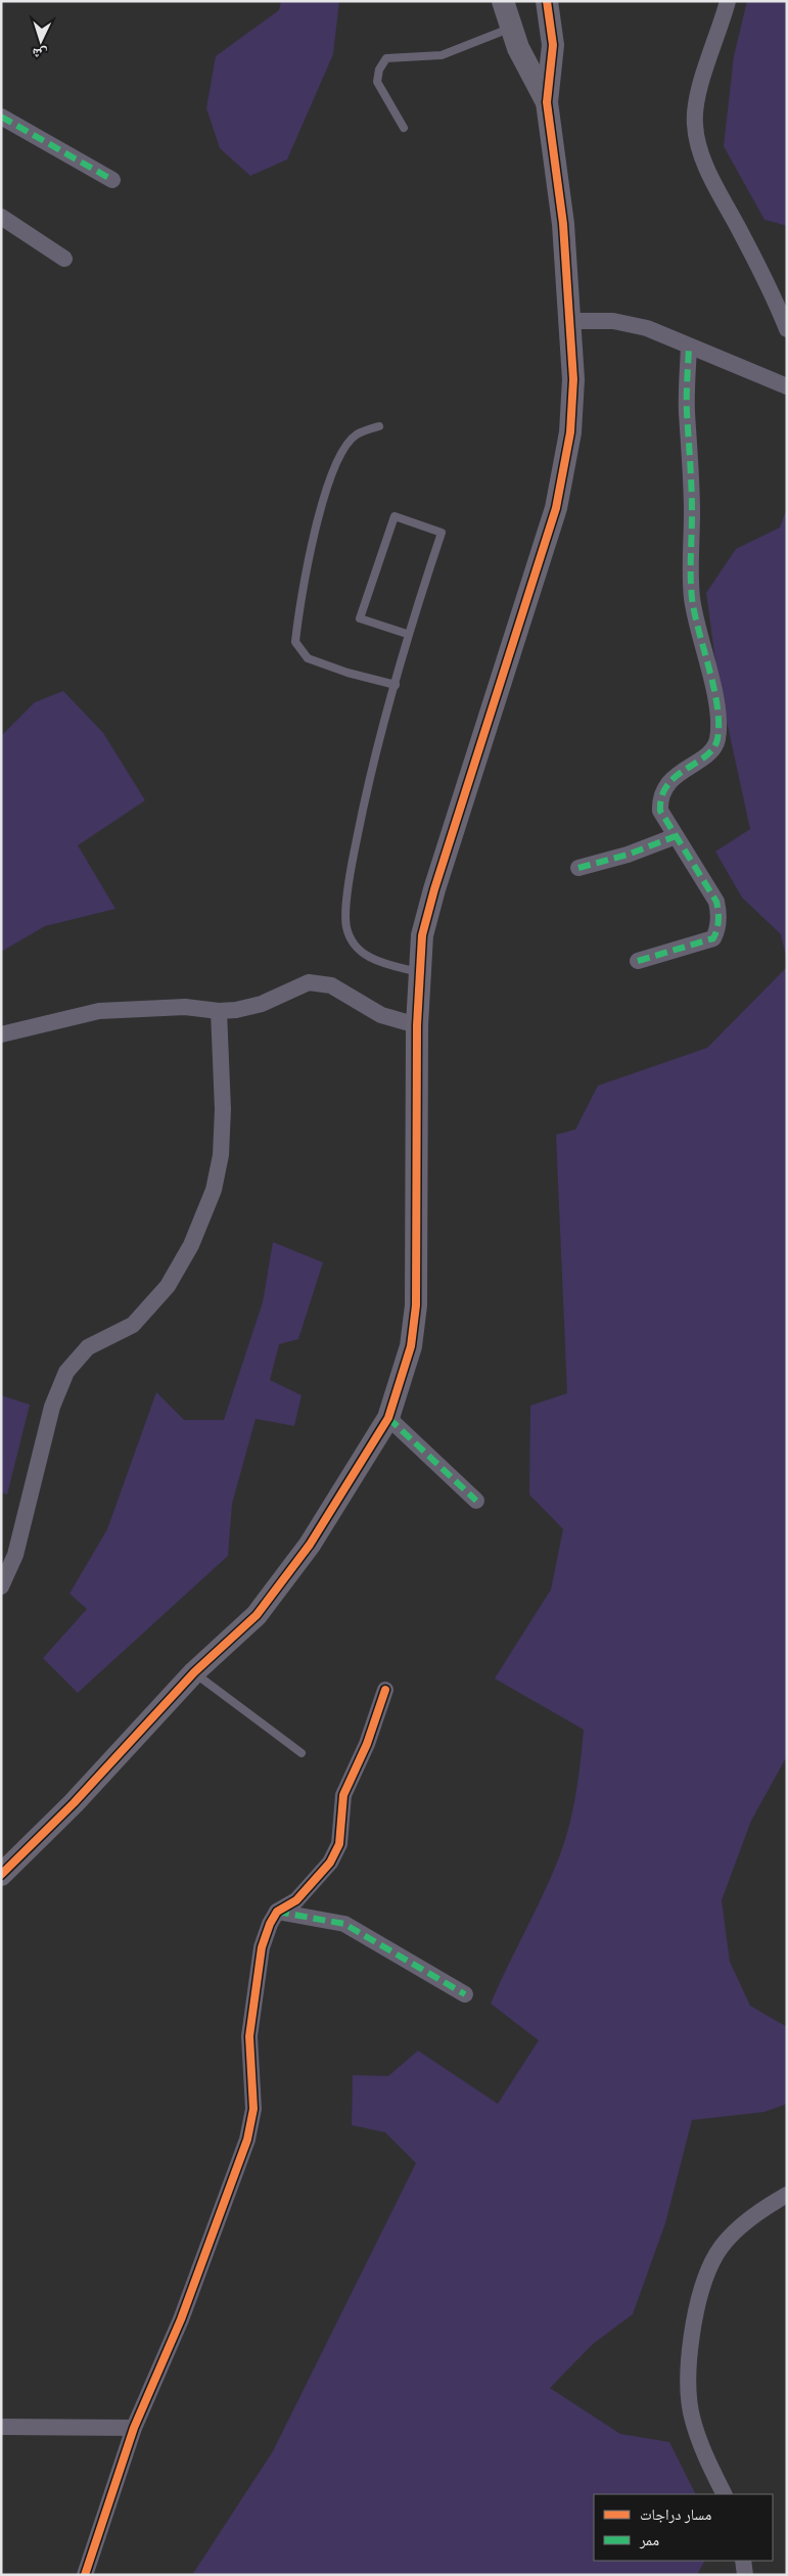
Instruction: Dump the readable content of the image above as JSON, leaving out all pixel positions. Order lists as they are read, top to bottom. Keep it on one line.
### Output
{"legend":["مسار دراجات","ممر"],"north":"bottom"}
